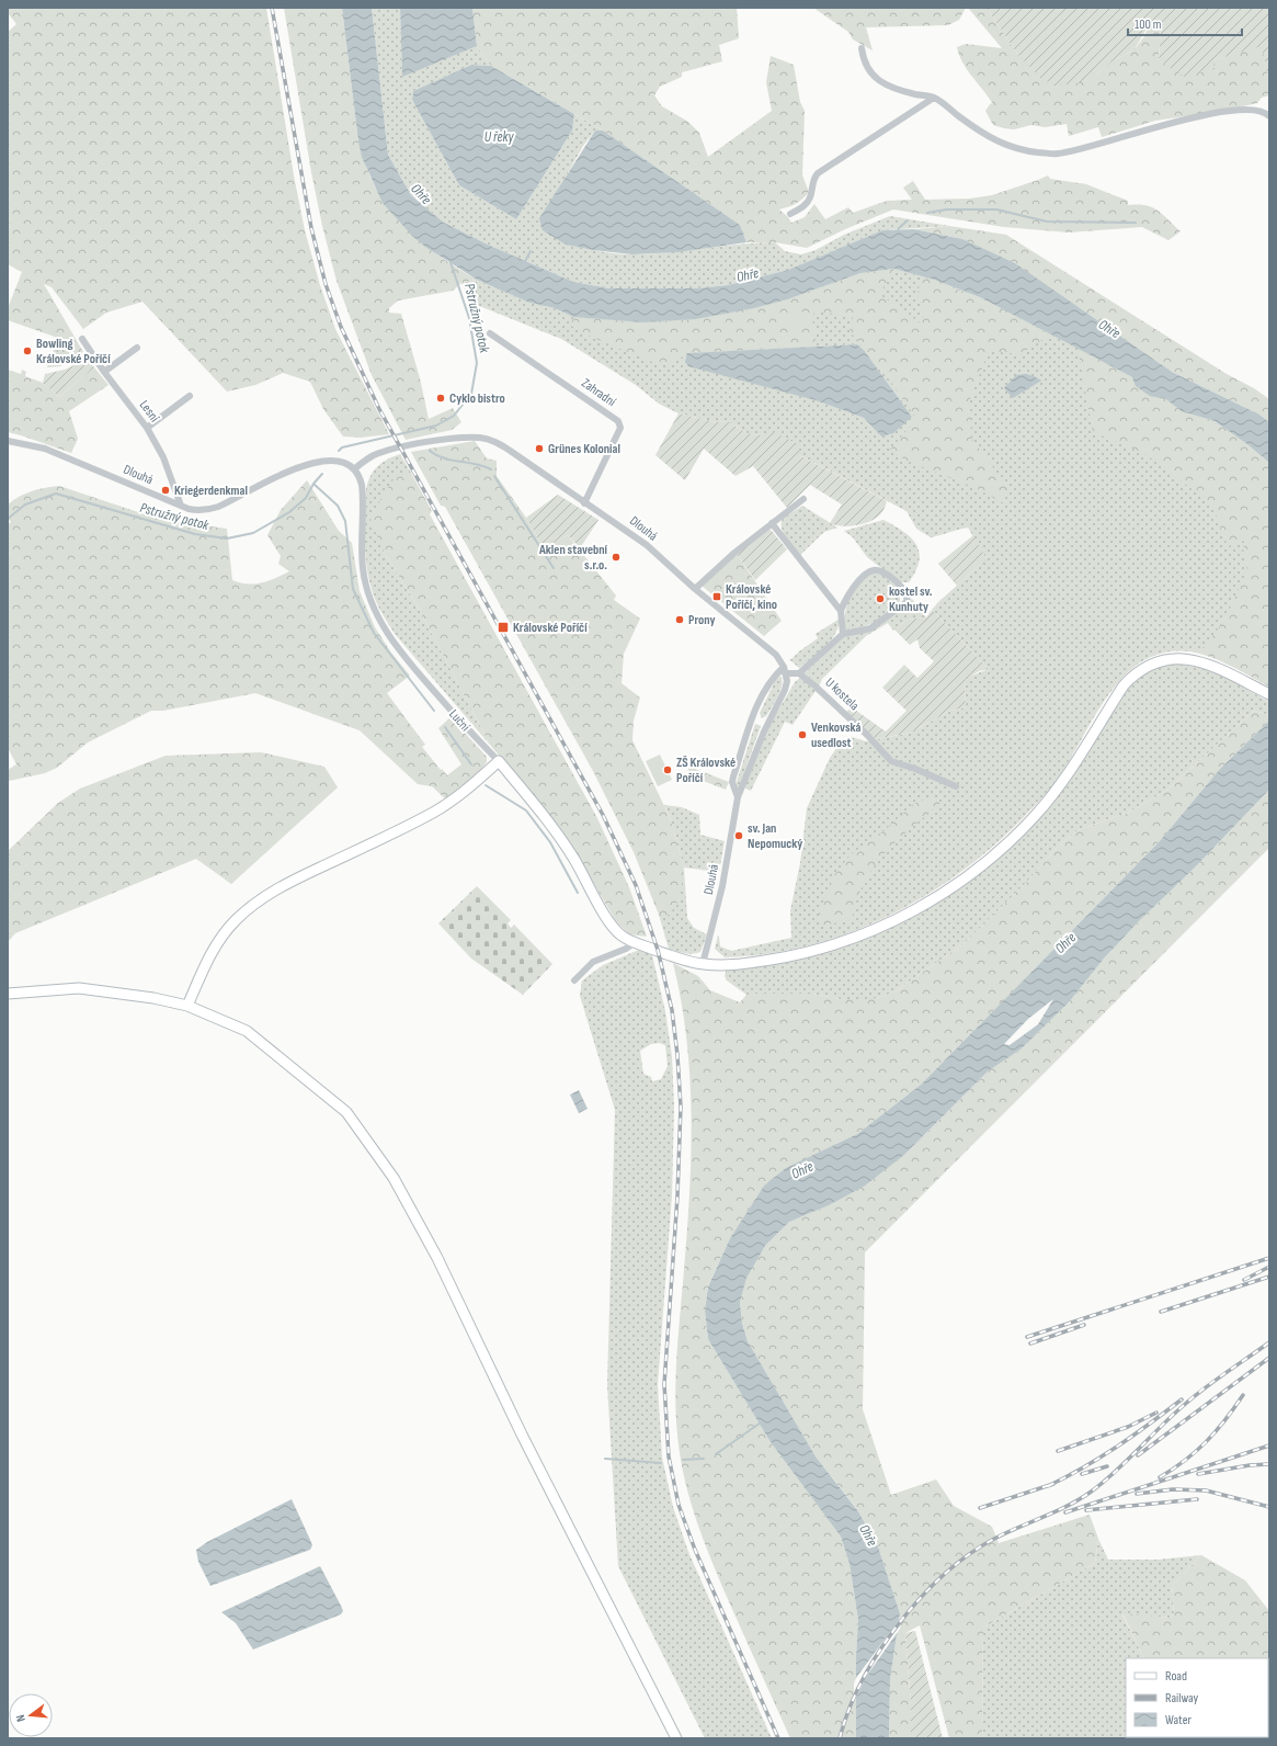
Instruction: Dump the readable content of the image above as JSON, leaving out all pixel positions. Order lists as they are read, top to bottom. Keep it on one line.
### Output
{"streets":{"street":["Zahradní","Lesní","Dlouhá","U kostela","Luční"]},"crossings":[["Zahradní","Dlouhá"],["Lesní","Dlouhá"],["Dlouhá","Luční"]],"water":["U řeky","Ohře","Pstružný potok"],"places":{"other":["Bowling Královské Poříčí","Cyklo bistro","Grünes Kolonial","Kriegerdenkmal","Aklen stavební s.r.o.","kostel sv. Kunhuty","Prony","Venkovská usedlost","ZŠ Královské Poříčí","sv. Jan Nepomucký"],"transit":["Královské Poříčí, kino","Královské Poříčí"]},"legend":["Road","Railway","Water"],"scale_bar":"100 m","north":"left"}
